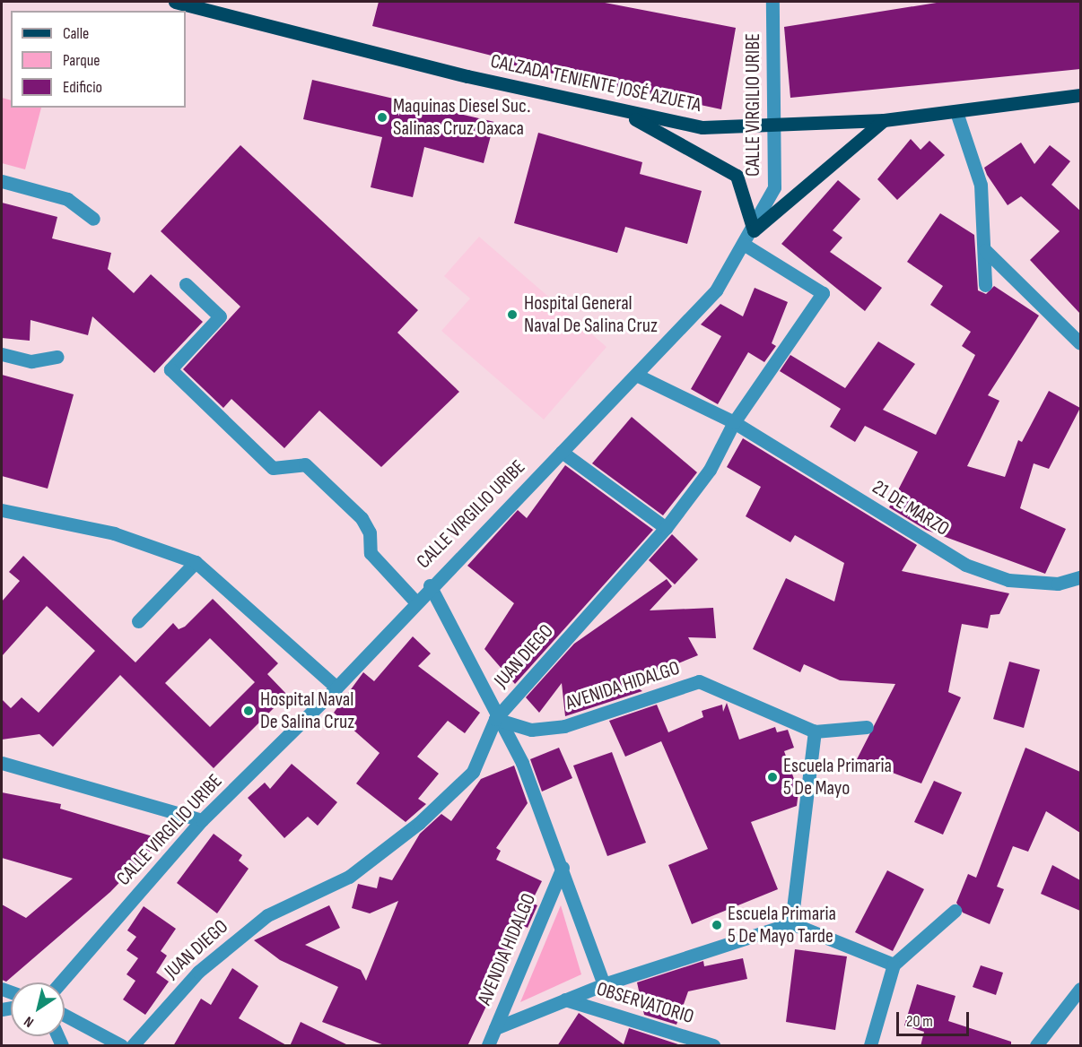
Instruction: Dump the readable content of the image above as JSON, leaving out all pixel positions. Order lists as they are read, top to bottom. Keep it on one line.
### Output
{"streets":{"main road":["CALZADA TENIENTE JOSÉ AZUETA"],"street":["CALLE VIRGILIO URIBE","21 DE MARZO","JUAN DIEGO","AVENIDA HIDALGO","AVENDIA HIDALGO","OBSERVATORIO"]},"crossings":[["CALZADA TENIENTE JOSÉ AZUETA","CALLE VIRGILIO URIBE"],["CALLE VIRGILIO URIBE","21 DE MARZO"],["CALLE VIRGILIO URIBE","JUAN DIEGO"],["21 DE MARZO","JUAN DIEGO"],["JUAN DIEGO","AVENIDA HIDALGO"]],"places":["Maquinas Diesel Suc. Salinas Cruz Oaxaca","Hospital General Naval De Salina Cruz","Hospital Naval De Salina Cruz","Escuela Primaria 5 De Mayo","Escuela Primaria 5 De Mayo Tarde"],"legend":["Calle","Parque","Edificio"],"scale_bar":"20 m","north":"bottom left"}
